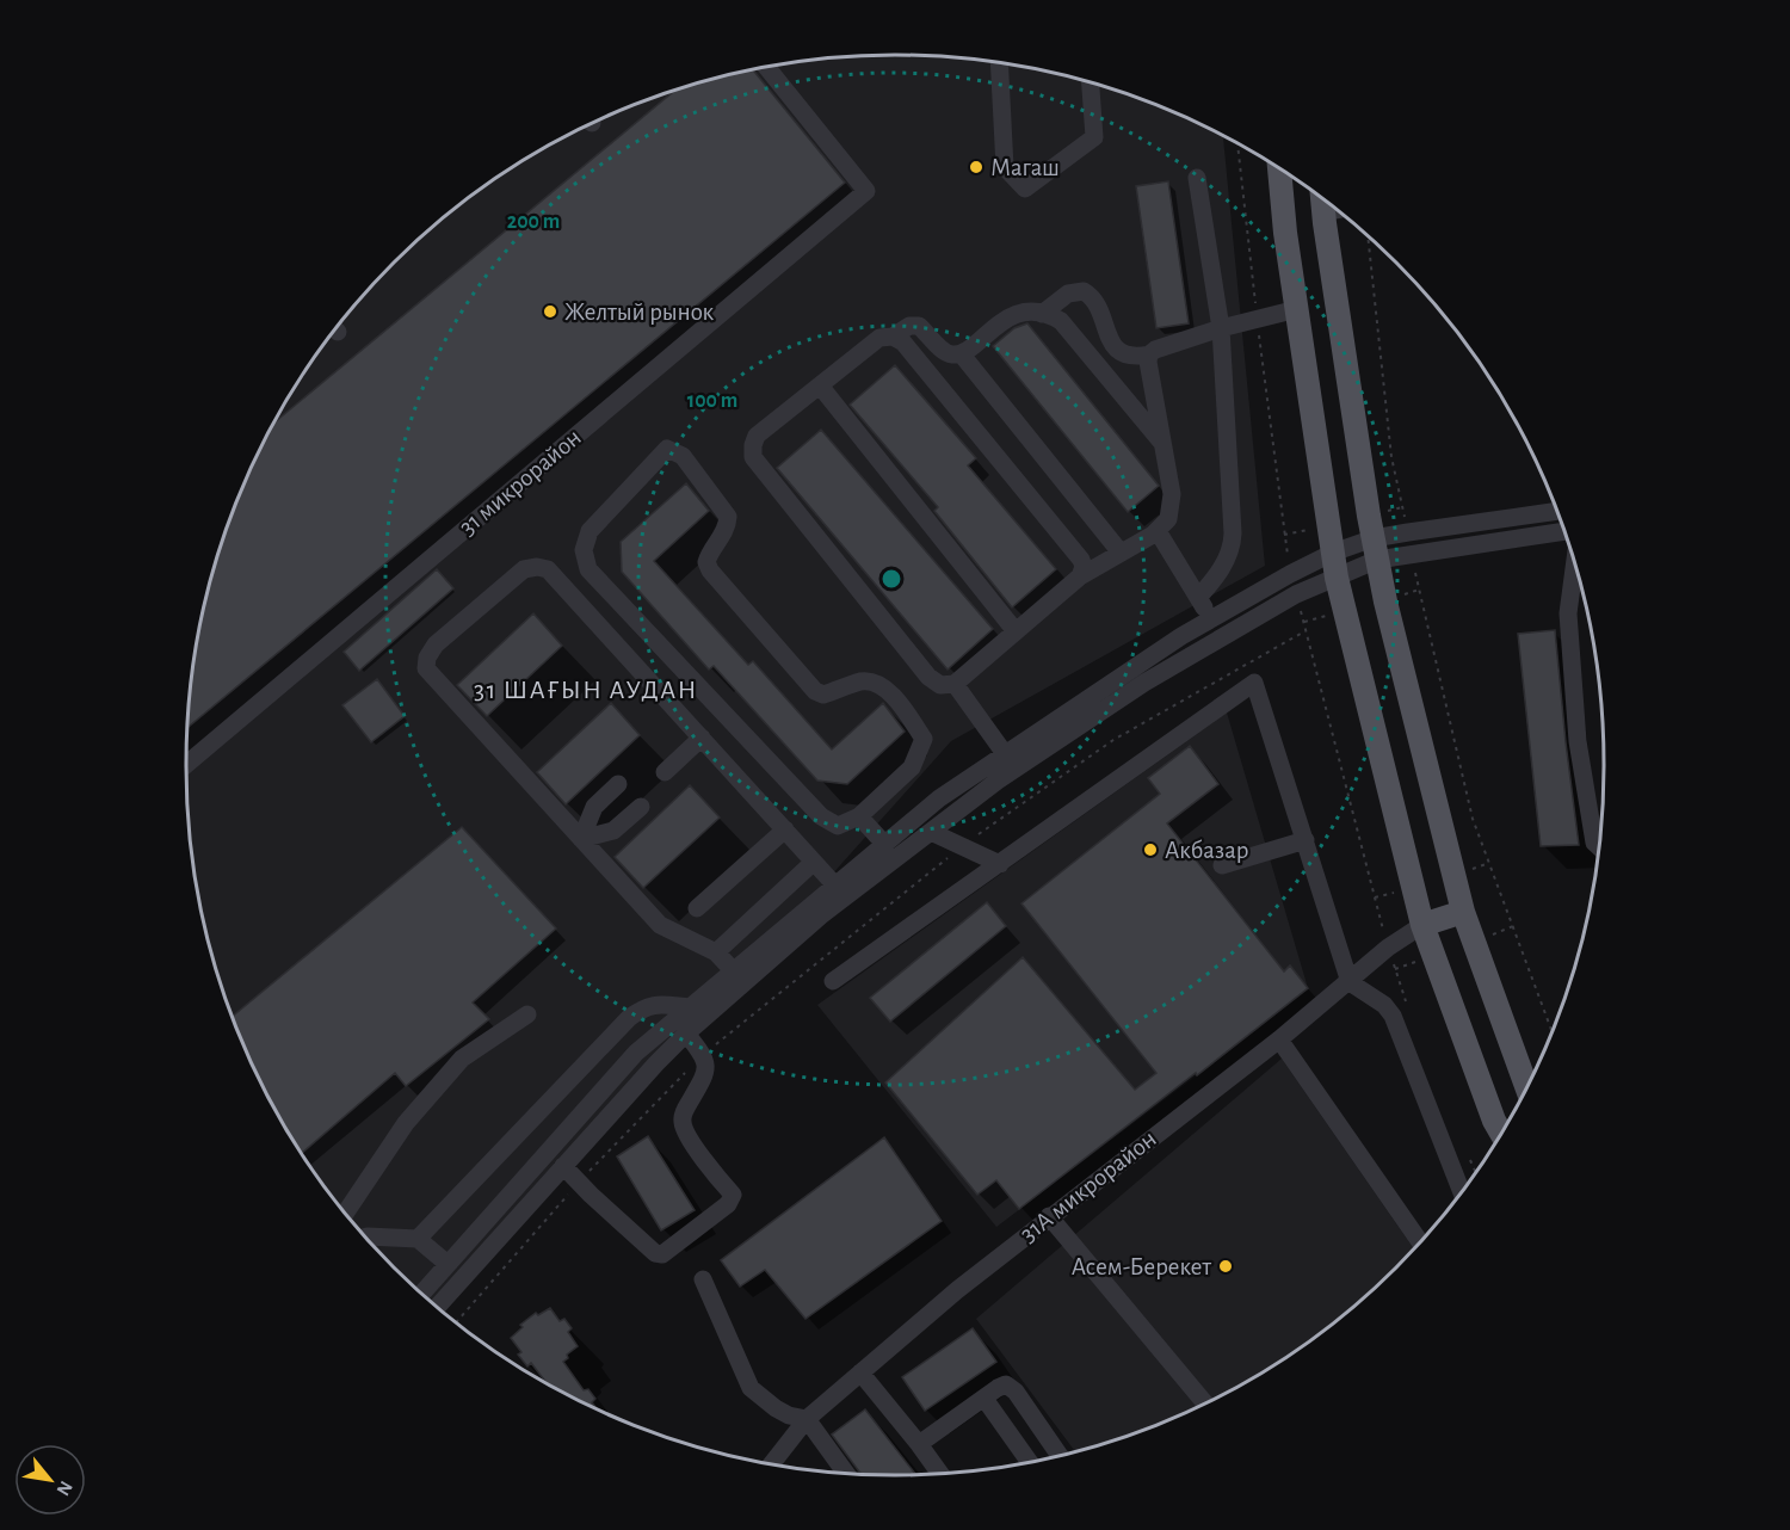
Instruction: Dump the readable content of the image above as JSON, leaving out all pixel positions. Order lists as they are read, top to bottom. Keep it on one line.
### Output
{"streets":{"street":["31 микрорайон","31А микрорайон"]},"districts":["31 ШАҒЫН АУДАН"],"places":["Магаш","Желтый рынок","Акбазар","Асем-Берекет"],"north":"bottom right","rings":["200 m","100 m"]}
